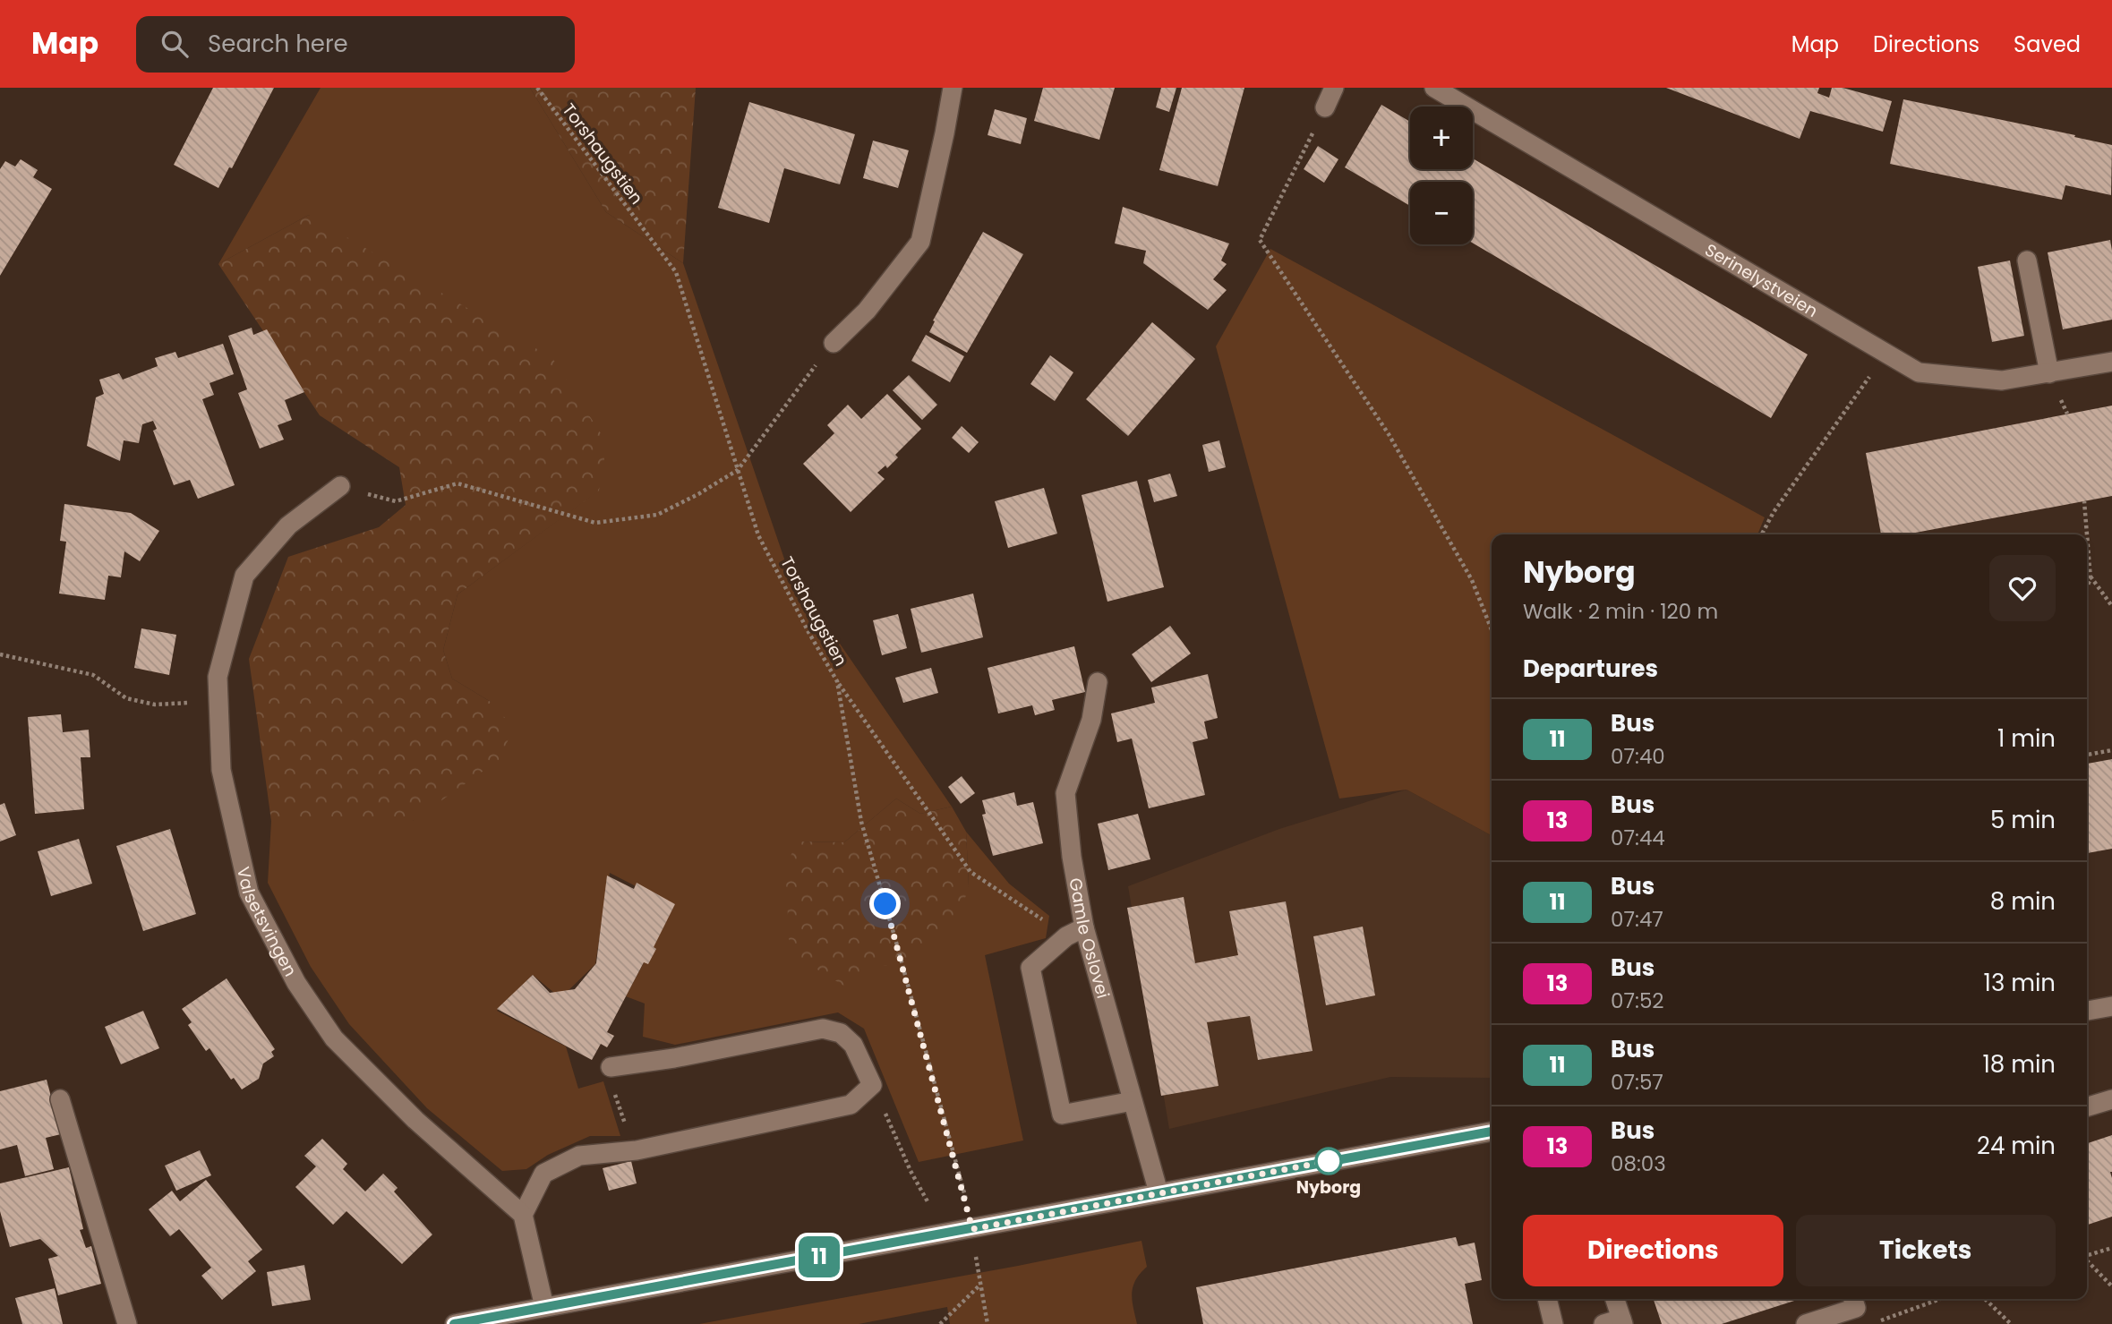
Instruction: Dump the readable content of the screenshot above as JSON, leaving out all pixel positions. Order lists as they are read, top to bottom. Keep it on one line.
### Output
{"streets":{"street":["Serinelystveien","Valsetsvingen","Gamle Oslovei"],"path":["Torshaugstien"]},"places":["Nyborg"],"lines":["bus line 11"],"page":{"header":"Map","search":"Search here","nav":["Map","Directions","Saved"],"on_map":"11","map_buttons":["+","−"],"heading":[["Nyborg","Walk · 2 min · 120 m"],"Departures"],"list":[{"mark":"11","name":"Bus","note":"07:40","value":"1 min"},{"mark":"13","name":"Bus","note":"07:44","value":"5 min"},{"mark":"11","name":"Bus","note":"07:47","value":"8 min"},{"mark":"13","name":"Bus","note":"07:52","value":"13 min"},{"mark":"11","name":"Bus","note":"07:57","value":"18 min"},{"mark":"13","name":"Bus","note":"08:03","value":"24 min"}],"buttons":["Directions","Tickets"]}}
